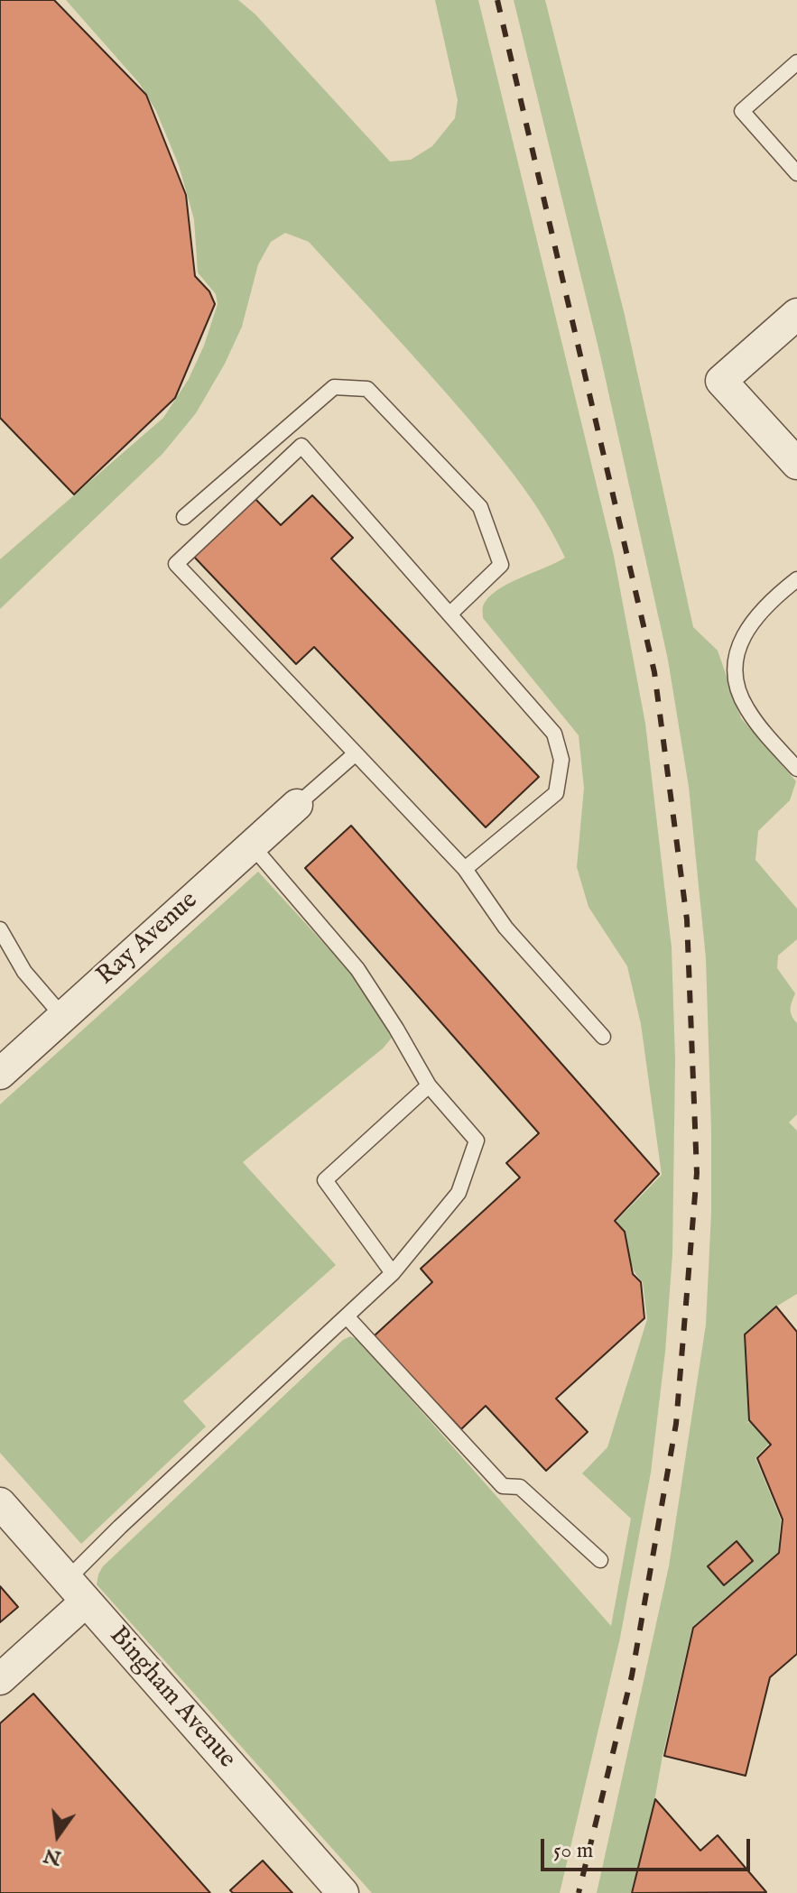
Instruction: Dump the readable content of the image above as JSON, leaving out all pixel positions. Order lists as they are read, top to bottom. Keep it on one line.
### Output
{"streets":{"street":["Ray Avenue","Bingham Avenue"]},"scale_bar":"50 m","north":"bottom"}
